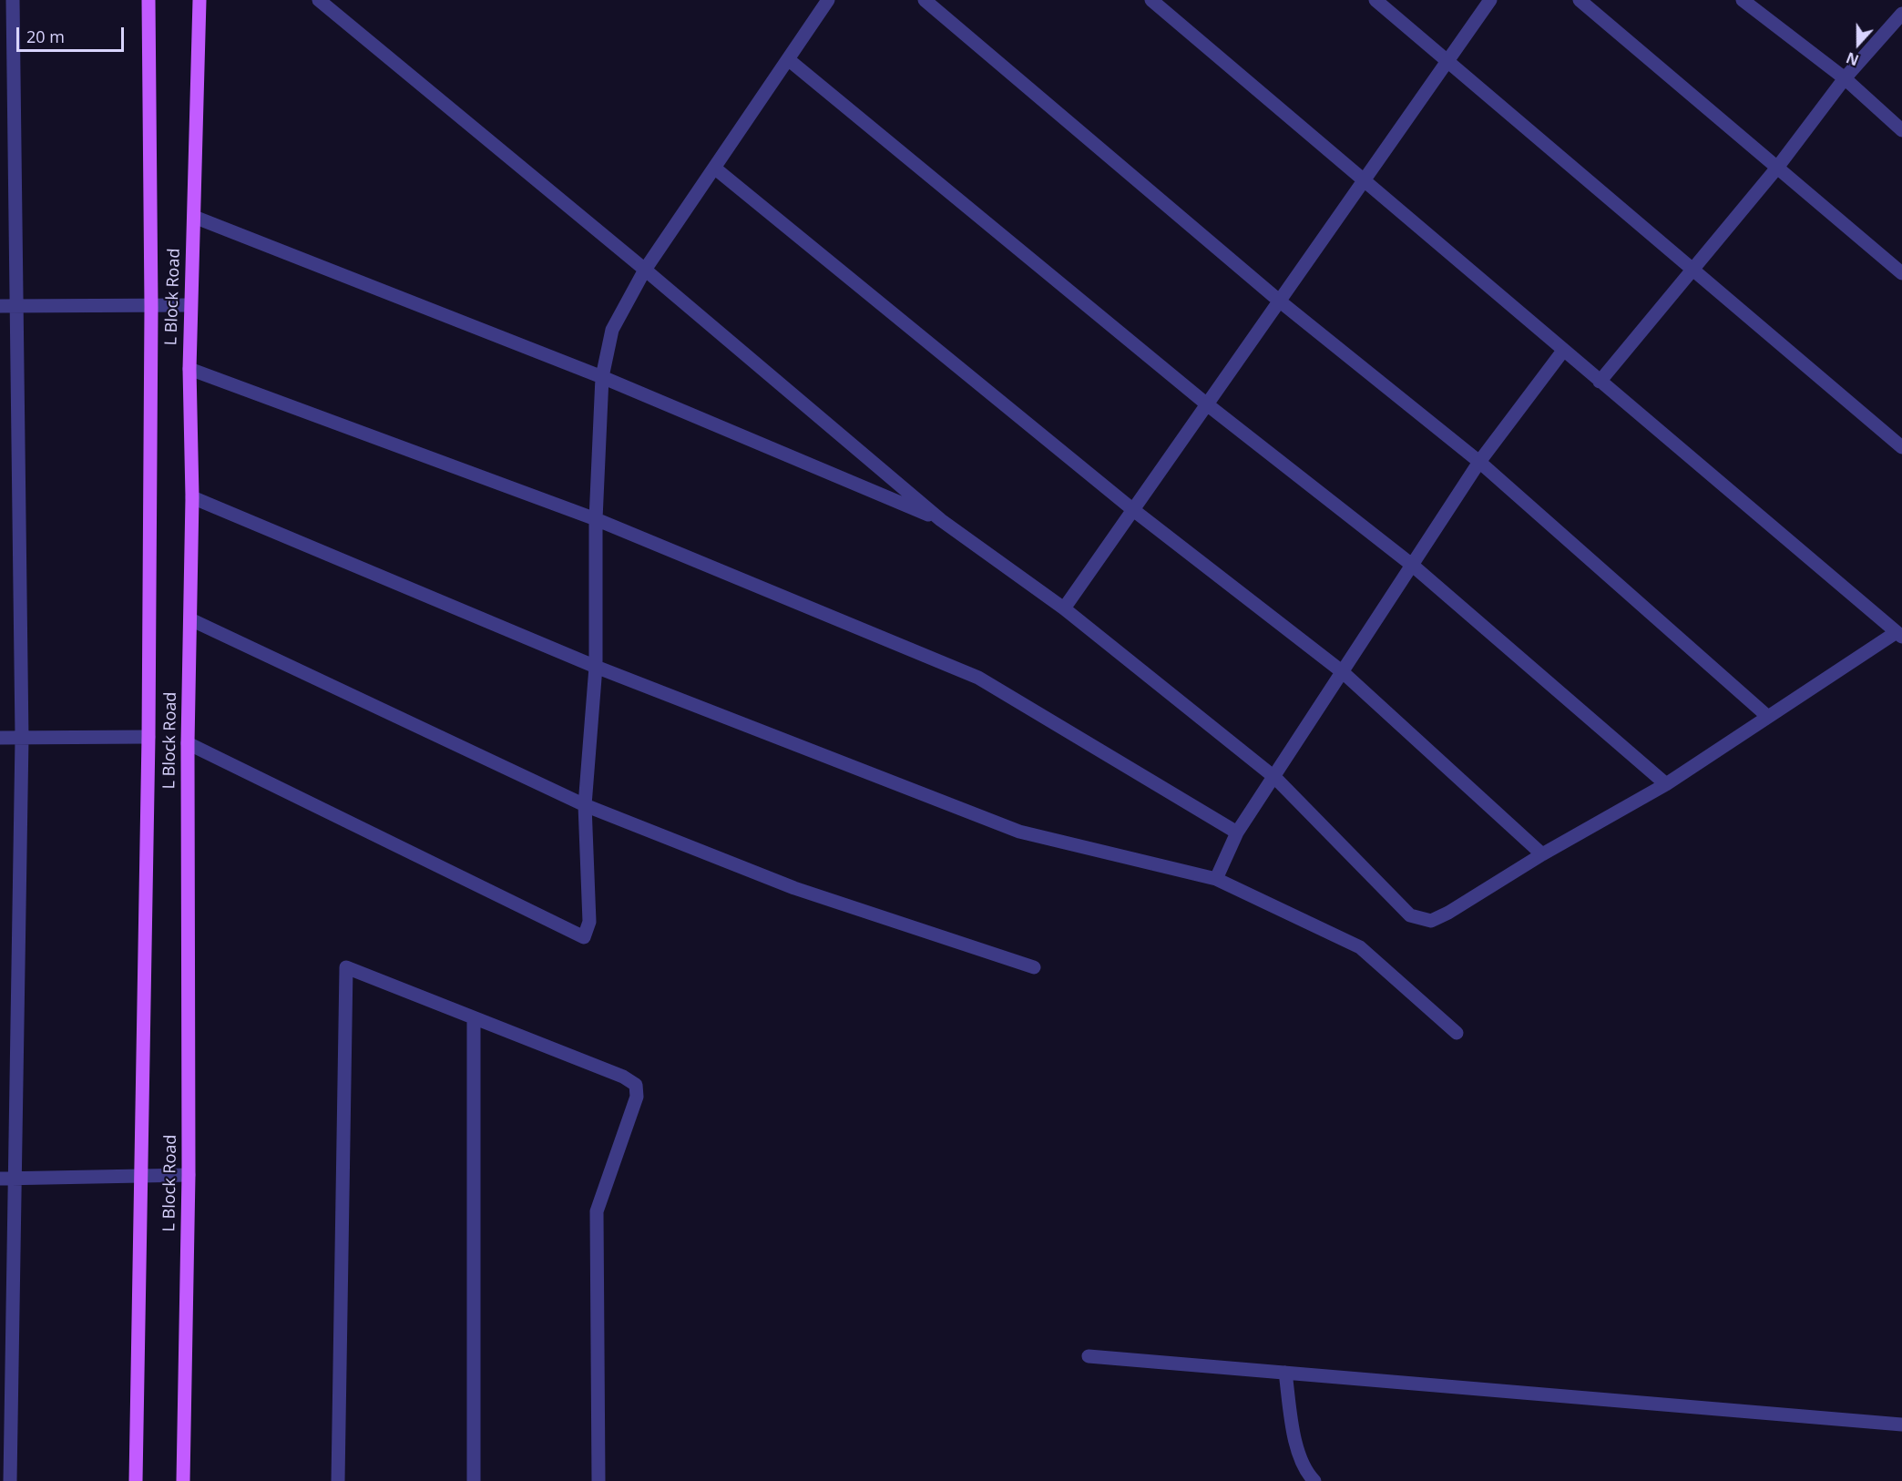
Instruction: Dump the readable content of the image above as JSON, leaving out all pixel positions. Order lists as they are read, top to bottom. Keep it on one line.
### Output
{"streets":{"main road":["L Block Road"]},"scale_bar":"20 m","north":"bottom"}
